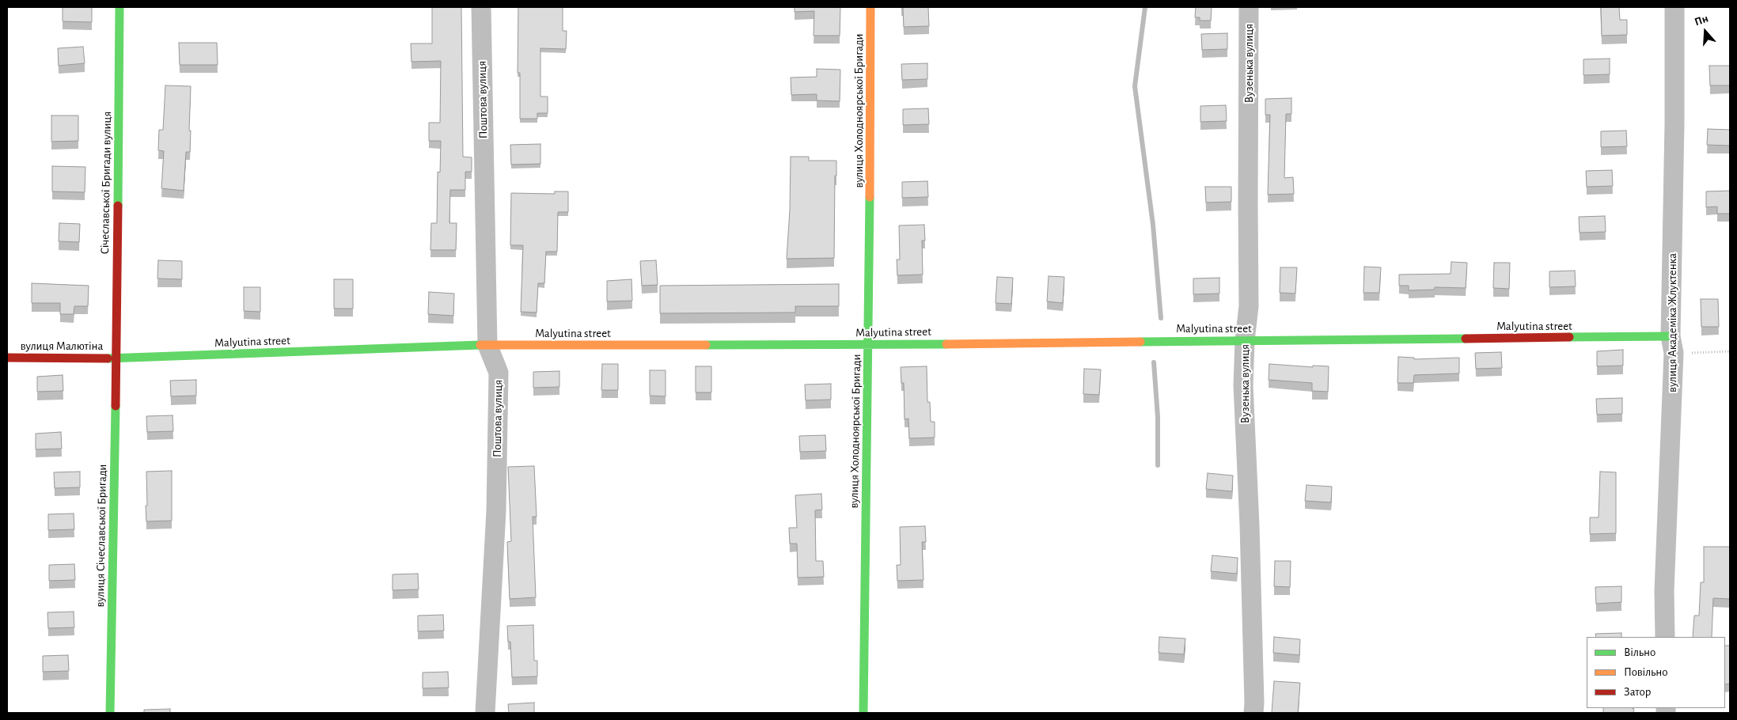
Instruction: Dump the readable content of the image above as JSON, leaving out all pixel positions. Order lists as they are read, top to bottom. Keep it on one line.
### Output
{"streets":{"street":["Вузенька вулиця","Поштова вулиця","вулиця Холодноярської Бригади","Січеславської Бригади вулиця","вулиця Академіка Жлуктенка","Malyutina street","вулиця Малютіна","вулиця Січеславської Бригади"]},"crossings":[["Вузенька вулиця","Malyutina street"],["Поштова вулиця","Malyutina street"],["вулиця Холодноярської Бригади","Malyutina street"],["Січеславської Бригади вулиця","Malyutina street"],["Січеславської Бригади вулиця","вулиця Малютіна"],["Січеславської Бригади вулиця","вулиця Січеславської Бригади"],["вулиця Академіка Жлуктенка","Malyutina street"],["Malyutina street","вулиця Малютіна"],["Malyutina street","вулиця Січеславської Бригади"],["вулиця Малютіна","вулиця Січеславської Бригади"]],"legend":["Вільно","Повільно","Затор"],"north":"top"}
